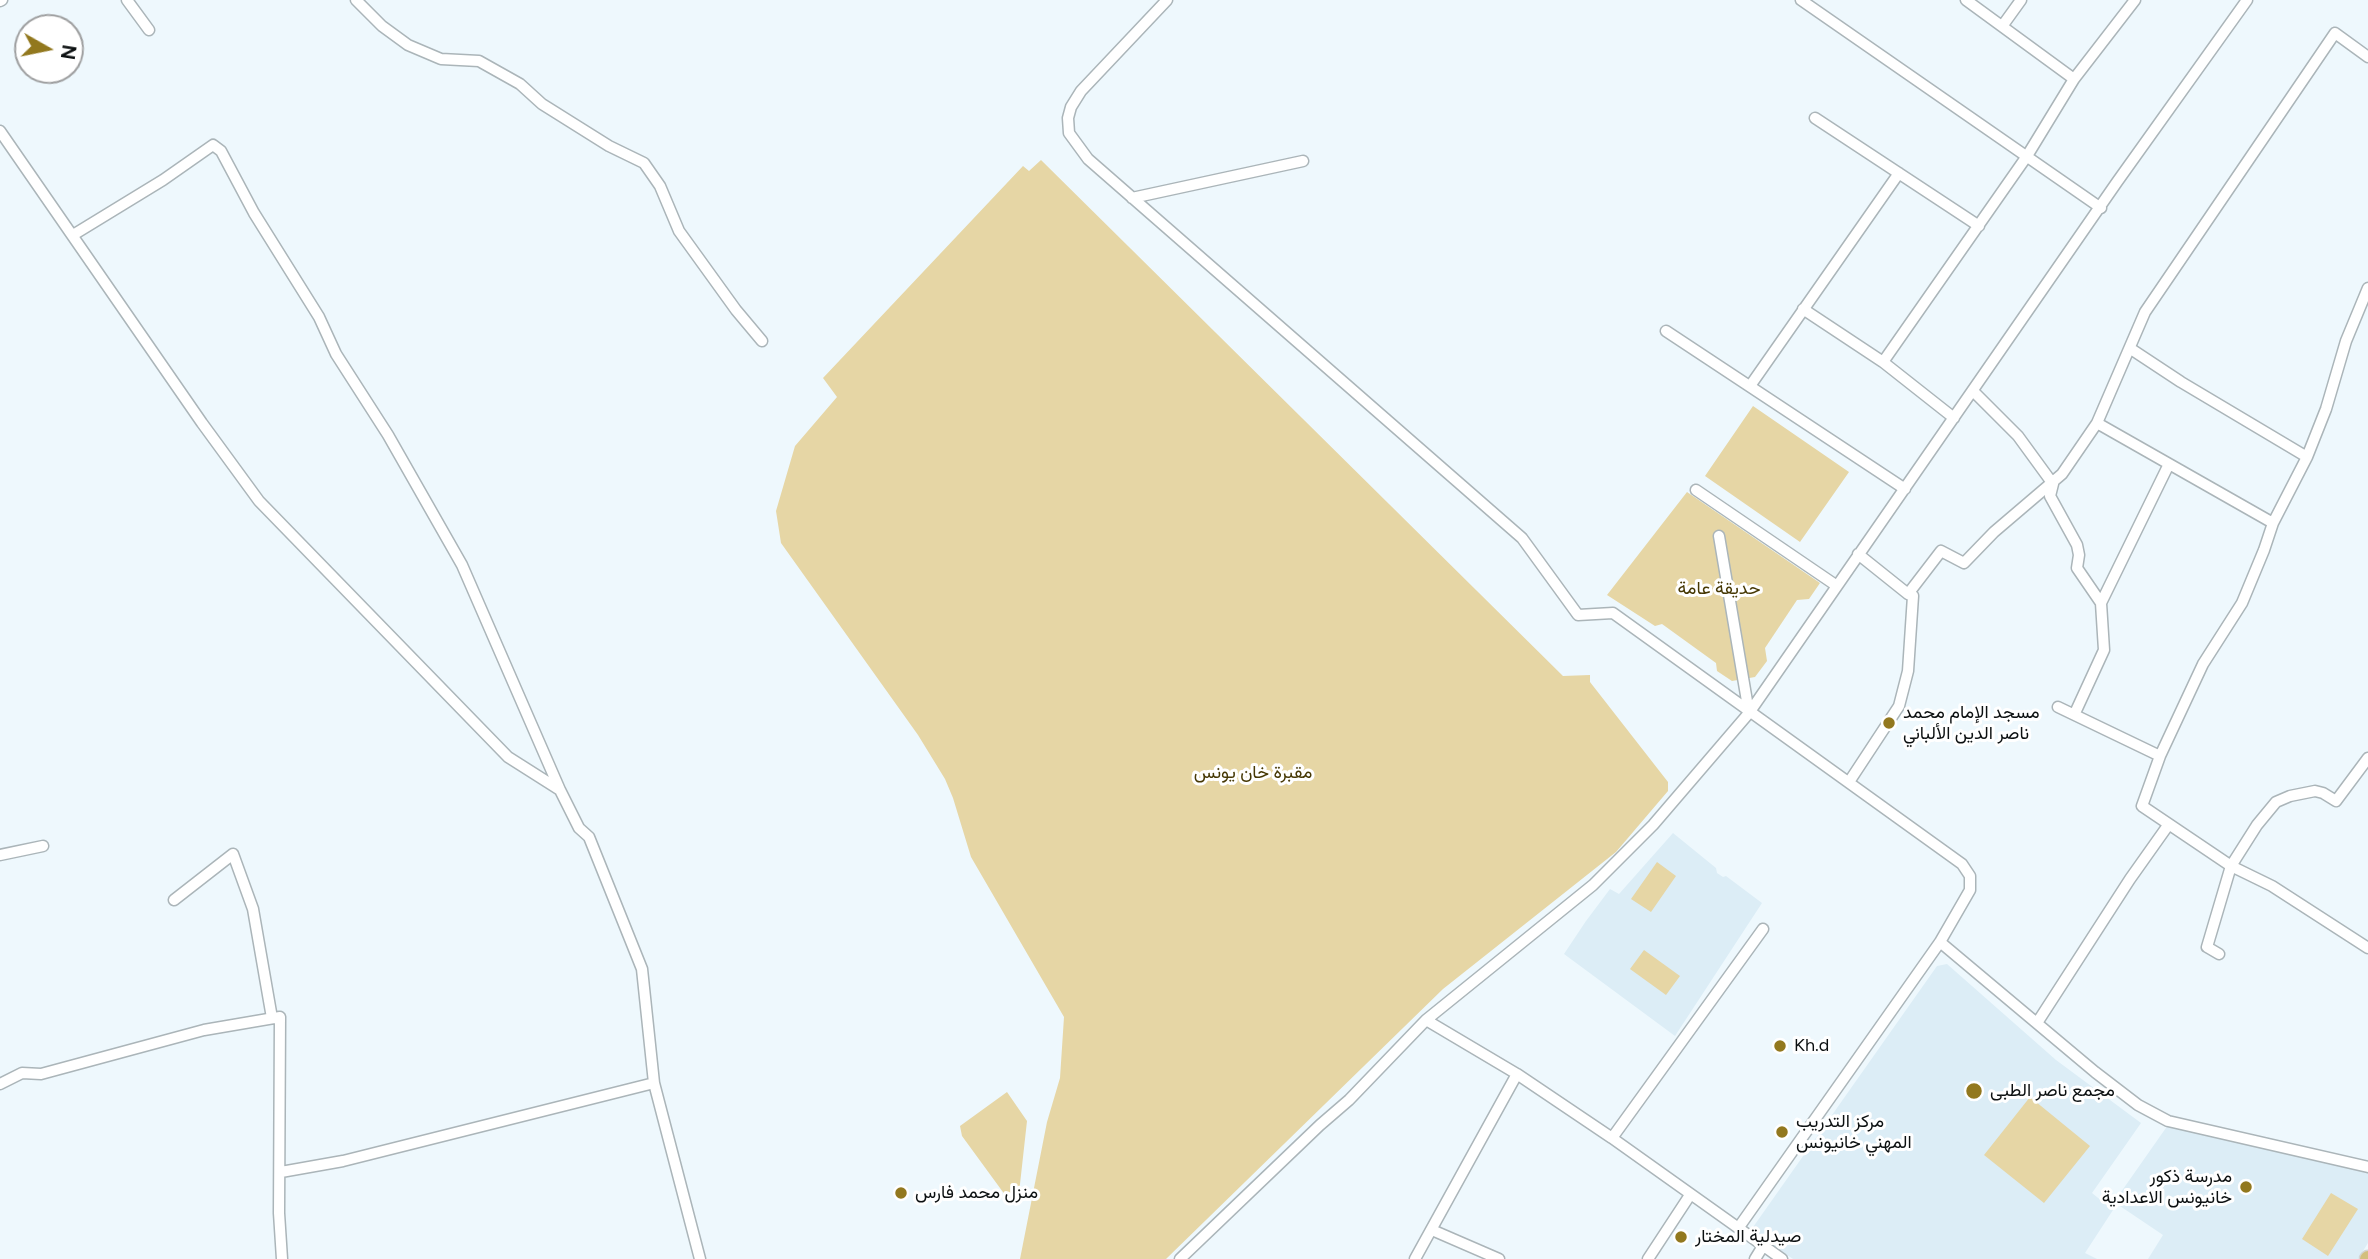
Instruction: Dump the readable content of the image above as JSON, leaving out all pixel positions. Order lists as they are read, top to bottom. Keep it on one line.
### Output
{"parks":["حديقة عامة","مقبرة خان يونس"],"places":["مسجد الإمام محمد ناصر الدين الألباني","Kh.d","مجمع ناصر الطبى","مركز التدريب المهني خانيونس","مدرسة ذكور خانيونس الاعدادية","منزل محمد فارس","صيدلية المختار"],"north":"right"}
